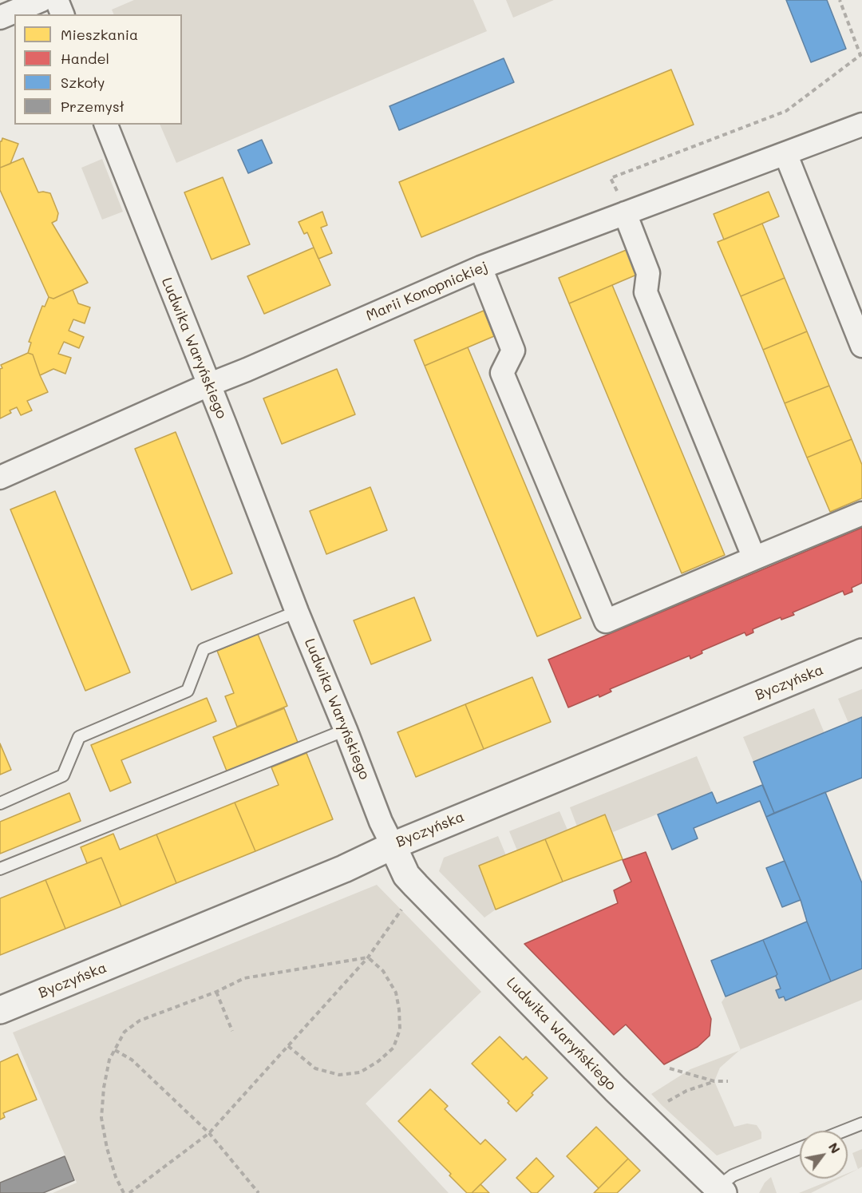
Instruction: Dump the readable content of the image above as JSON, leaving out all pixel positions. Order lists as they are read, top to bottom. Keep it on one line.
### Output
{"streets":{"street":["Marii Konopnickiej","Ludwika Waryńskiego","Byczyńska"]},"crossings":[["Marii Konopnickiej","Ludwika Waryńskiego"],["Ludwika Waryńskiego","Byczyńska"]],"legend":["Mieszkania","Handel","Szkoły","Przemysł"],"north":"top right"}
